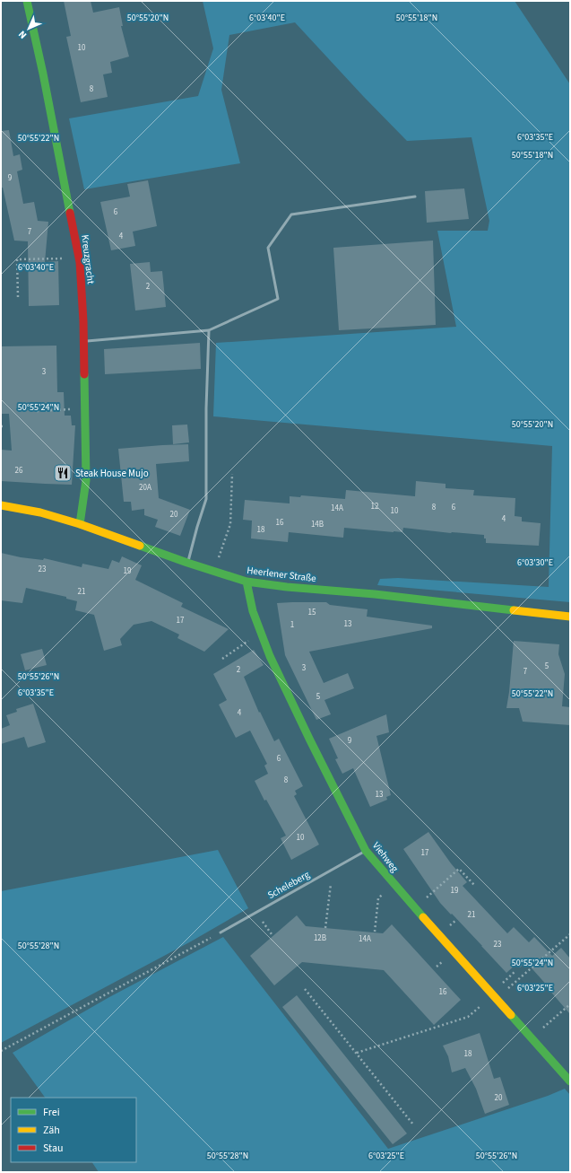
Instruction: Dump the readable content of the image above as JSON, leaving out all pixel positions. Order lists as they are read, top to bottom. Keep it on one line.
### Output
{"streets":{"street":["Kreuzgracht","Heerlener Straße","Viehweg"],"lane":["Scheleberg"]},"crossings":[["Kreuzgracht","Heerlener Straße"],["Heerlener Straße","Viehweg"],["Viehweg","Scheleberg"]],"places":{"restaurant":["Steak House Mujo"]},"house_numbers":["10","8","9","6","7","4","2","3","26","20A","12","8","6","14A","10","20","4","16","14B","18","23","19","21","15","17","13","1","5","3","2","7","5","4","9","6","8","13","10","17","19","21","12B","14A","23","16","18","20"],"legend":["Frei","Zäh","Stau"],"north":"bottom left","coordinates":["50°55'20\"N","6°03'40\"E","50°55'18\"N","6°03'35\"E","50°55'22\"N","50°55'24\"N","6°03'30\"E","50°55'26\"N","50°55'28\"N","6°03'25\"E"]}
